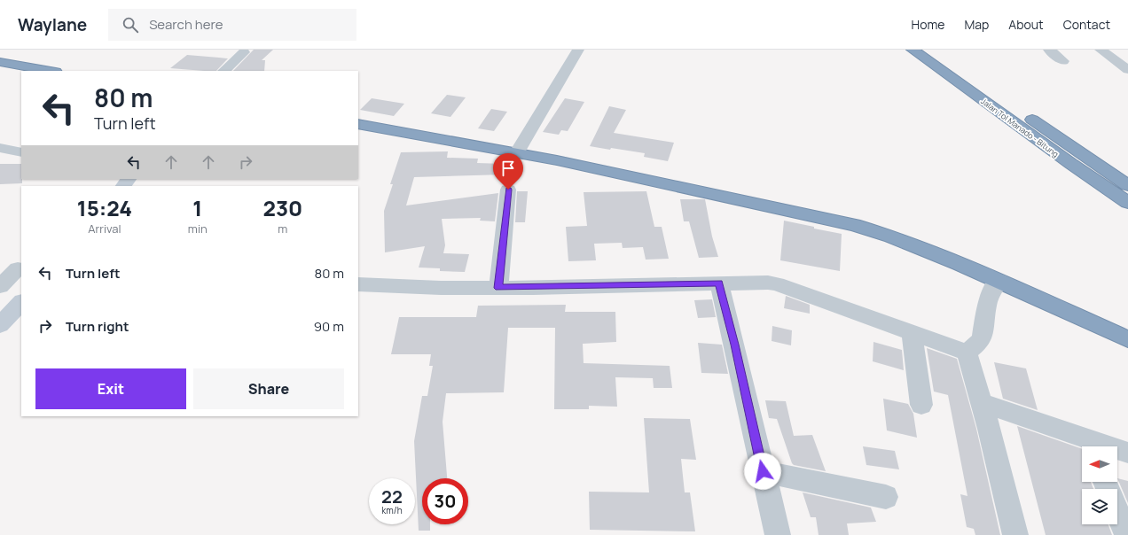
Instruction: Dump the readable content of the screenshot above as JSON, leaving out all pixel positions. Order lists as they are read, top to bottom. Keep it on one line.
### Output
{"streets":{"highway":["Jalan Tol Manado - Bitung"]},"north":"left","page":{"header":"Waylane","search":"Search here","nav":["Home","Map","About","Contact"],"turn":["80 m","Turn left"],"eta":["15:24","Arrival","1","min","230","m"],"list":[{"name":"Turn left","value":"80 m"},{"name":"Turn right","value":"90 m"}],"buttons":["Exit","Share"],"speed":"22 km/h","limit":"30"}}
